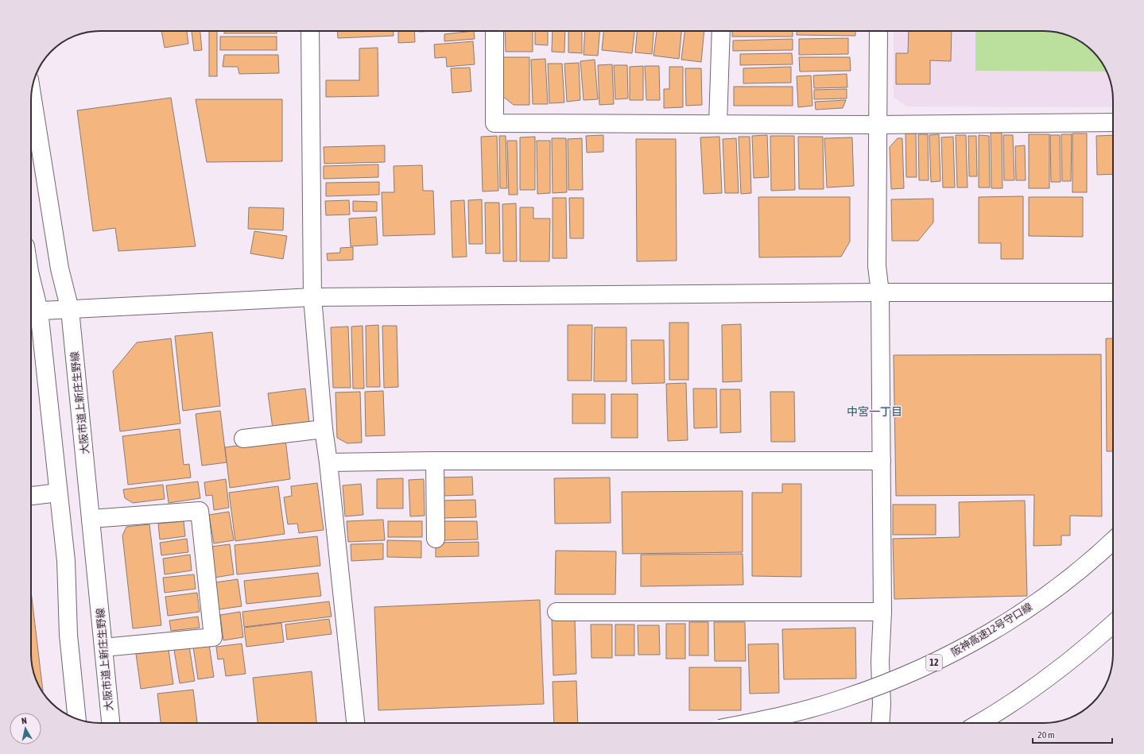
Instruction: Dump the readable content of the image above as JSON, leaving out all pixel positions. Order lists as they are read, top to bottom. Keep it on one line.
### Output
{"streets":{"main road":["大阪市道上新庄生野線","阪神高速12号守口線","12"]},"districts":["中宮一丁目"],"scale_bar":"20 m","north":"top"}
